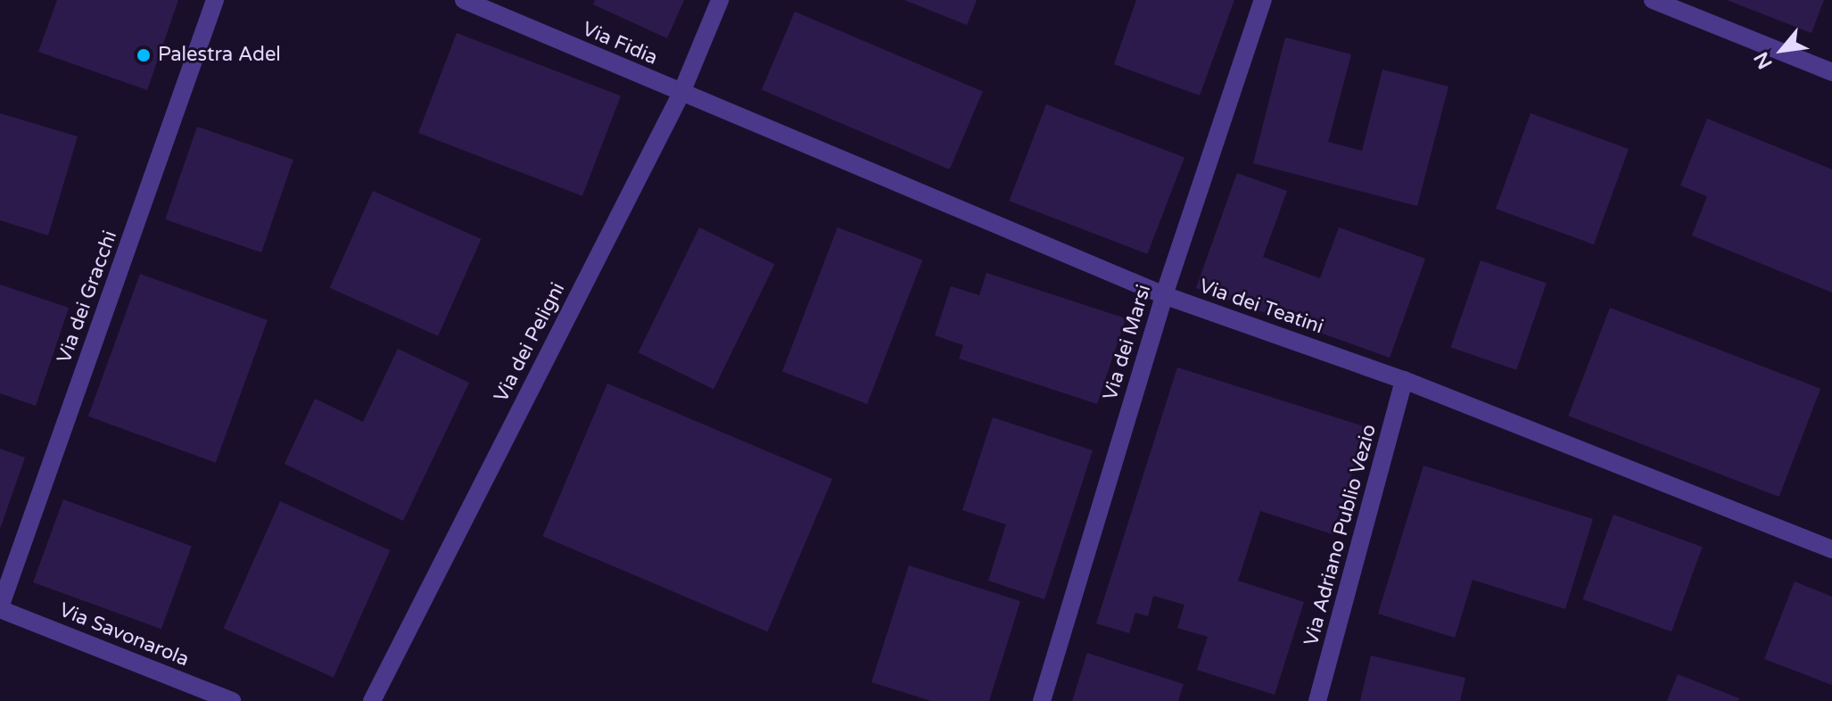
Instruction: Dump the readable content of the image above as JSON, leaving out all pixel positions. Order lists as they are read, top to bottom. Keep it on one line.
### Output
{"streets":{"street":["Via Fidia","Via dei Gracchi","Via dei Teatini","Via dei Peligni","Via dei Marsi","Via Adriano Publio Vezio","Via Savonarola"]},"crossings":[["Via Fidia","Via dei Teatini"],["Via Fidia","Via dei Peligni"],["Via dei Gracchi","Via Savonarola"],["Via dei Teatini","Via dei Peligni"],["Via dei Teatini","Via dei Marsi"],["Via dei Teatini","Via Adriano Publio Vezio"]],"places":["Palestra Adel"],"north":"bottom left"}
